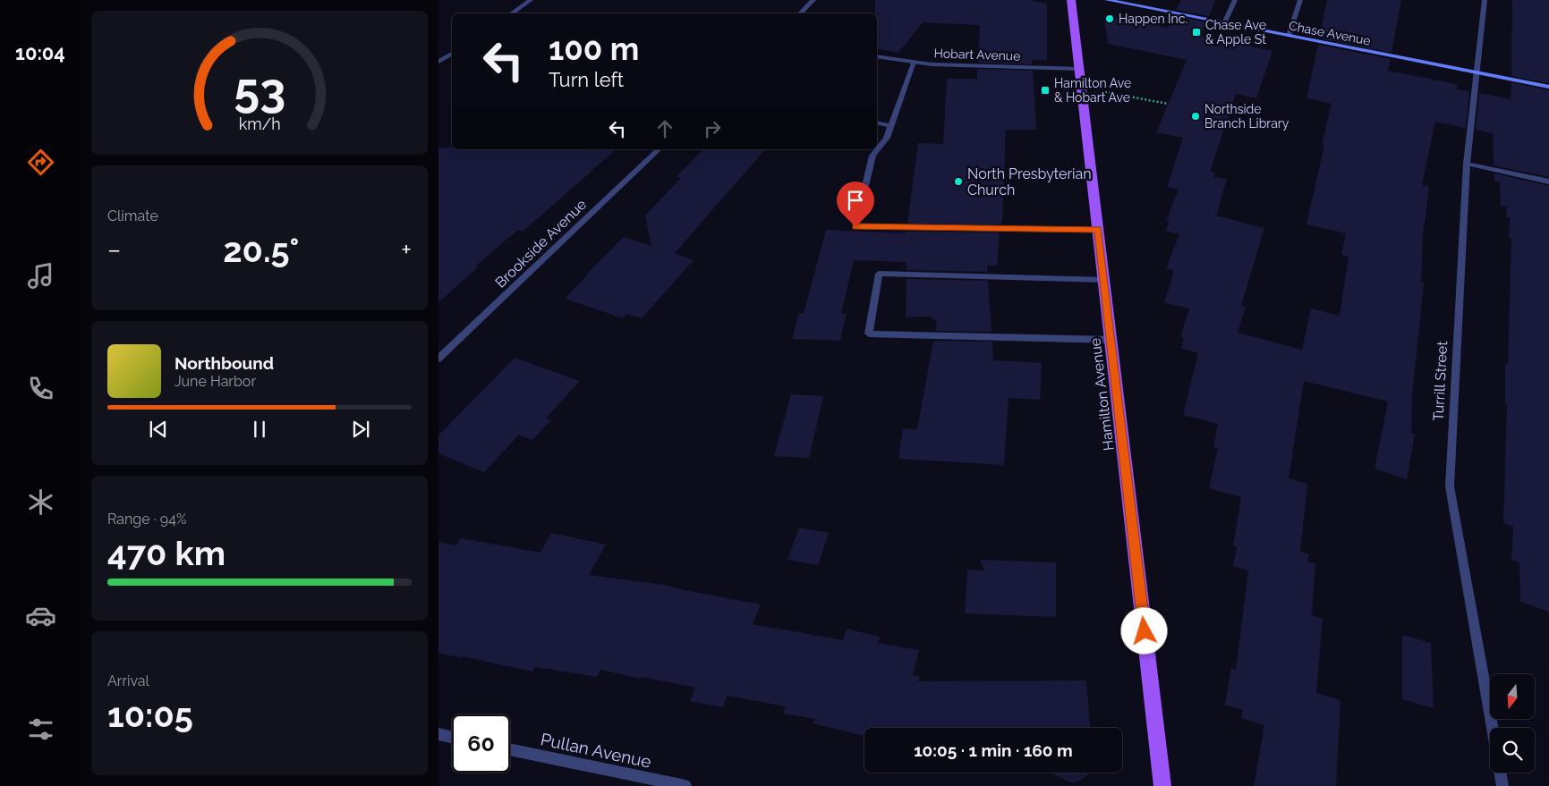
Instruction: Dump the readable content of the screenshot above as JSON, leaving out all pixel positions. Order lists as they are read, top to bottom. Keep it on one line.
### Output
{"streets":{"main road":["Hamilton Avenue"],"street":["Chase Avenue","Hobart Avenue","Brookside Avenue","Turrill Street","Pullan Avenue"]},"crossings":[["Chase Avenue","Turrill Street"],["Hobart Avenue","Hamilton Avenue"]],"places":{"other":["Happen Inc.","Northside Branch Library","North Presbyterian Church"],"transit":["Chase Ave & Apple St","Hamilton Ave & Hobart Ave"]},"north":"bottom","page":{"tabs":"10:04","turn":["100 m","Turn left"],"tile":["Climate",["Range · 94%","470 km"],["Arrival","10:05"]],"heat":["−","20.5°","+"],"song":["Northbound","June Harbor"],"limit":"60","trip":"10:05 · 1 min · 160 m","gauge":["53","km/h"]}}
